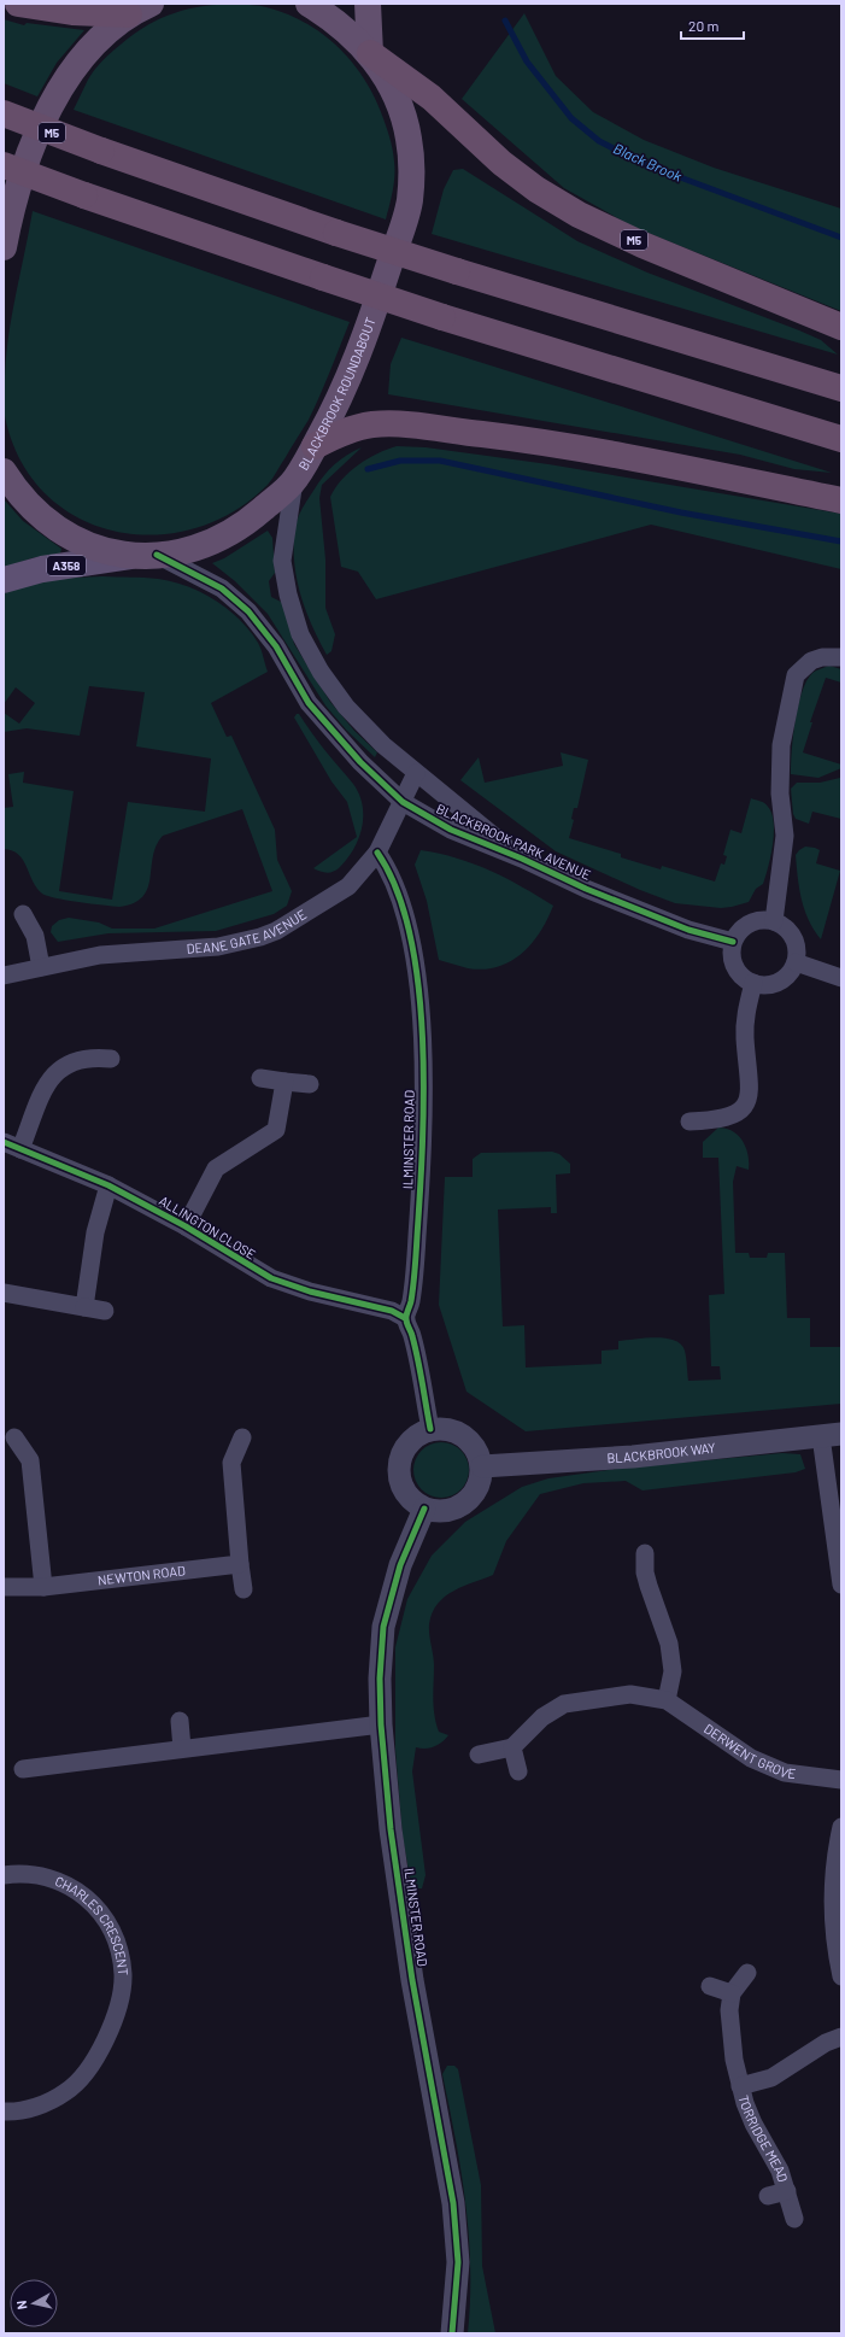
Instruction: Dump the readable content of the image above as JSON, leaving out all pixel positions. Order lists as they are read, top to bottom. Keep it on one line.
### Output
{"streets":{"highway":["M5","BLACKBROOK ROUNDABOUT"],"main road":["A358"],"street":["BLACKBROOK PARK AVENUE","DEANE GATE AVENUE","ILMINSTER ROAD","ALLINGTON CLOSE","BLACKBROOK WAY","NEWTON ROAD","DERWENT GROVE","CHARLES CRESCENT","TORRIDGE MEAD"]},"crossings":[["M5","BLACKBROOK ROUNDABOUT"],["BLACKBROOK ROUNDABOUT","A358"],["BLACKBROOK ROUNDABOUT","BLACKBROOK PARK AVENUE"],["BLACKBROOK PARK AVENUE","DEANE GATE AVENUE"],["DEANE GATE AVENUE","ILMINSTER ROAD"],["ILMINSTER ROAD","ALLINGTON CLOSE"],["ILMINSTER ROAD","BLACKBROOK WAY"]],"water":["Black Brook"],"scale_bar":"20 m","north":"left"}
